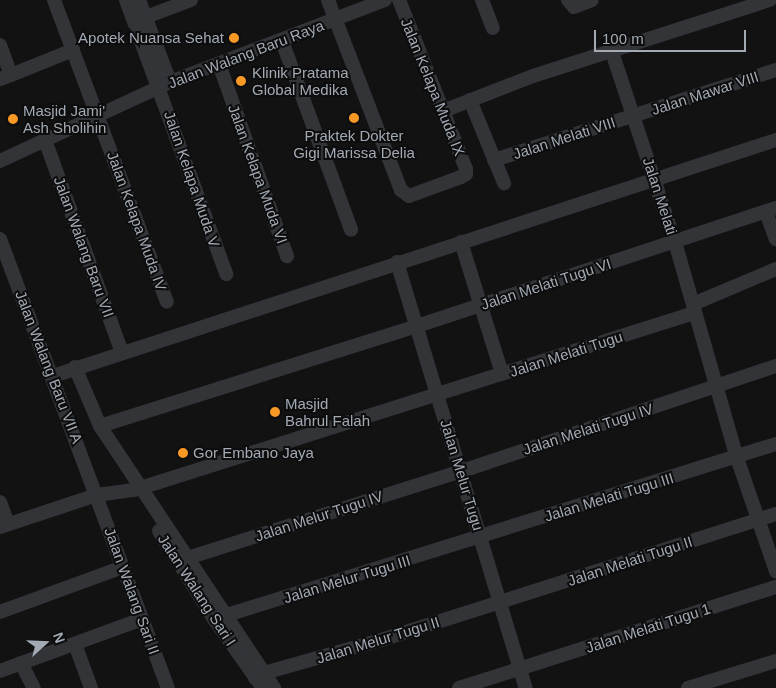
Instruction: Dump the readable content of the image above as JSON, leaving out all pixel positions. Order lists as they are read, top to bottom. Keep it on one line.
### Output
{"streets":{"street":["Jalan Walang Baru Raya","Jalan Kelapa Muda IX","Jalan Mawar VIII","Jalan Melati VIII","Jalan Kelapa Muda VI","Jalan Kelapa Muda V","Jalan Melati","Jalan Kelapa Muda IV","Jalan Walang Baru VII","Jalan Melati Tugu VI","Jalan Melati Tugu","Jalan Walang Baru VII A","Jalan Melati Tugu IV","Jalan Melur Tugu","Jalan Melati Tugu III","Jalan Melur Tugu IV","Jalan Melati Tugu II","Jalan Melur Tugu III","Jalan Walang Sari I","Jalan Walang Sari II","Jalan Melati Tugu 1","Jalan Melur Tugu II"]},"crossings":[["Jalan Walang Baru Raya","Jalan Kelapa Muda IX"],["Jalan Walang Baru Raya","Jalan Kelapa Muda VI"],["Jalan Walang Baru Raya","Jalan Kelapa Muda V"],["Jalan Walang Baru Raya","Jalan Kelapa Muda IV"],["Jalan Walang Baru Raya","Jalan Walang Baru VII"],["Jalan Mawar VIII","Jalan Melati VIII"],["Jalan Mawar VIII","Jalan Melati"],["Jalan Melati VIII","Jalan Melati"],["Jalan Melati","Jalan Melati Tugu VI"],["Jalan Melati","Jalan Melati Tugu"],["Jalan Melati","Jalan Melati Tugu IV"],["Jalan Melati","Jalan Melati Tugu III"],["Jalan Melati","Jalan Melati Tugu II"],["Jalan Melati Tugu VI","Jalan Melur Tugu"],["Jalan Melati Tugu VI","Jalan Walang Sari I"],["Jalan Melati Tugu","Jalan Melur Tugu"],["Jalan Walang Baru VII A","Jalan Walang Sari II"],["Jalan Melati Tugu IV","Jalan Melur Tugu"],["Jalan Melati Tugu IV","Jalan Melur Tugu IV"],["Jalan Melur Tugu","Jalan Melati Tugu III"],["Jalan Melur Tugu","Jalan Melur Tugu IV"],["Jalan Melur Tugu","Jalan Melati Tugu II"],["Jalan Melur Tugu","Jalan Melur Tugu III"],["Jalan Melur Tugu","Jalan Melati Tugu 1"],["Jalan Melur Tugu","Jalan Melur Tugu II"],["Jalan Melati Tugu III","Jalan Melur Tugu III"],["Jalan Melur Tugu IV","Jalan Walang Sari I"],["Jalan Melati Tugu II","Jalan Melur Tugu II"],["Jalan Melur Tugu III","Jalan Walang Sari I"],["Jalan Walang Sari I","Jalan Melur Tugu II"]],"places":["Apotek Nuansa Sehat","Klinik Pratama Global Medika","Praktek Dokter Gigi Marissa Delia","Masjid Jami' Ash Sholihin","Masjid Bahrul Falah","Gor Embano Jaya"],"scale_bar":"100 m","north":"right"}
